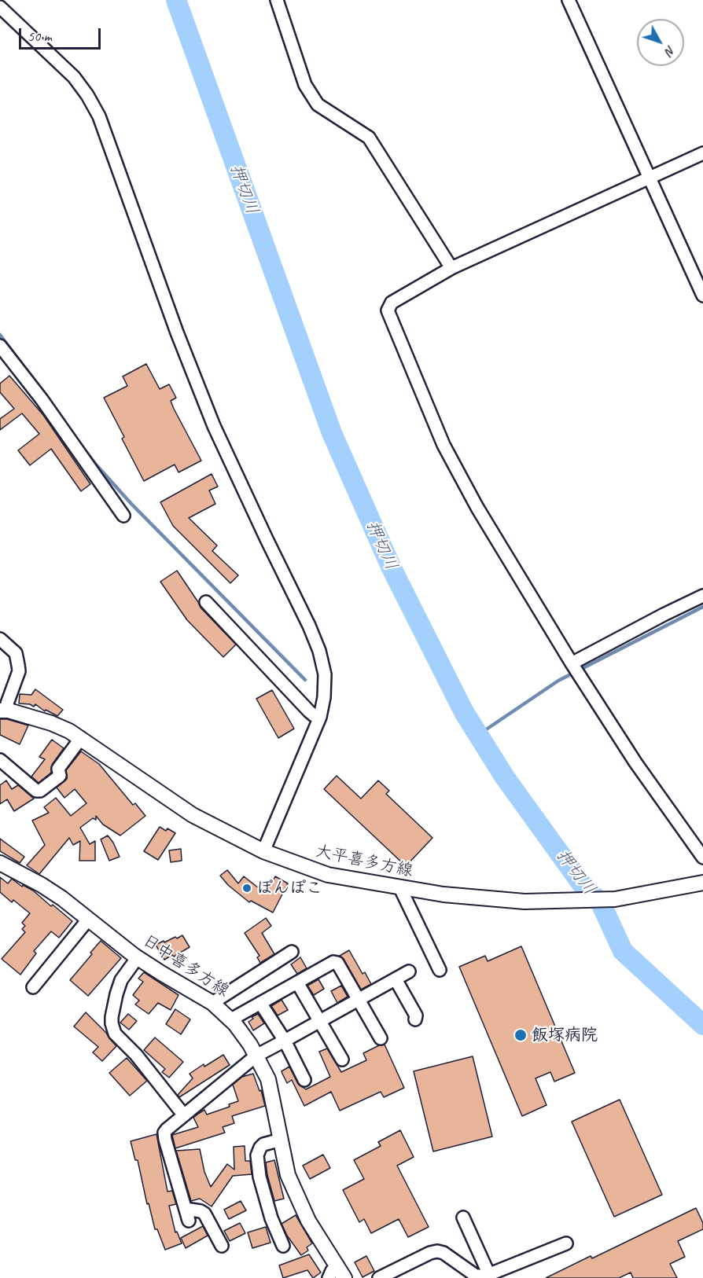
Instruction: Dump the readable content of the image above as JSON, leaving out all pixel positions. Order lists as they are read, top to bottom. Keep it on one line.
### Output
{"streets":{"main road":["大平喜多方線","日中喜多方線"]},"water":["押切川"],"places":["ぽんぽこ","飯塚病院"],"scale_bar":"50 m","north":"bottom right"}
